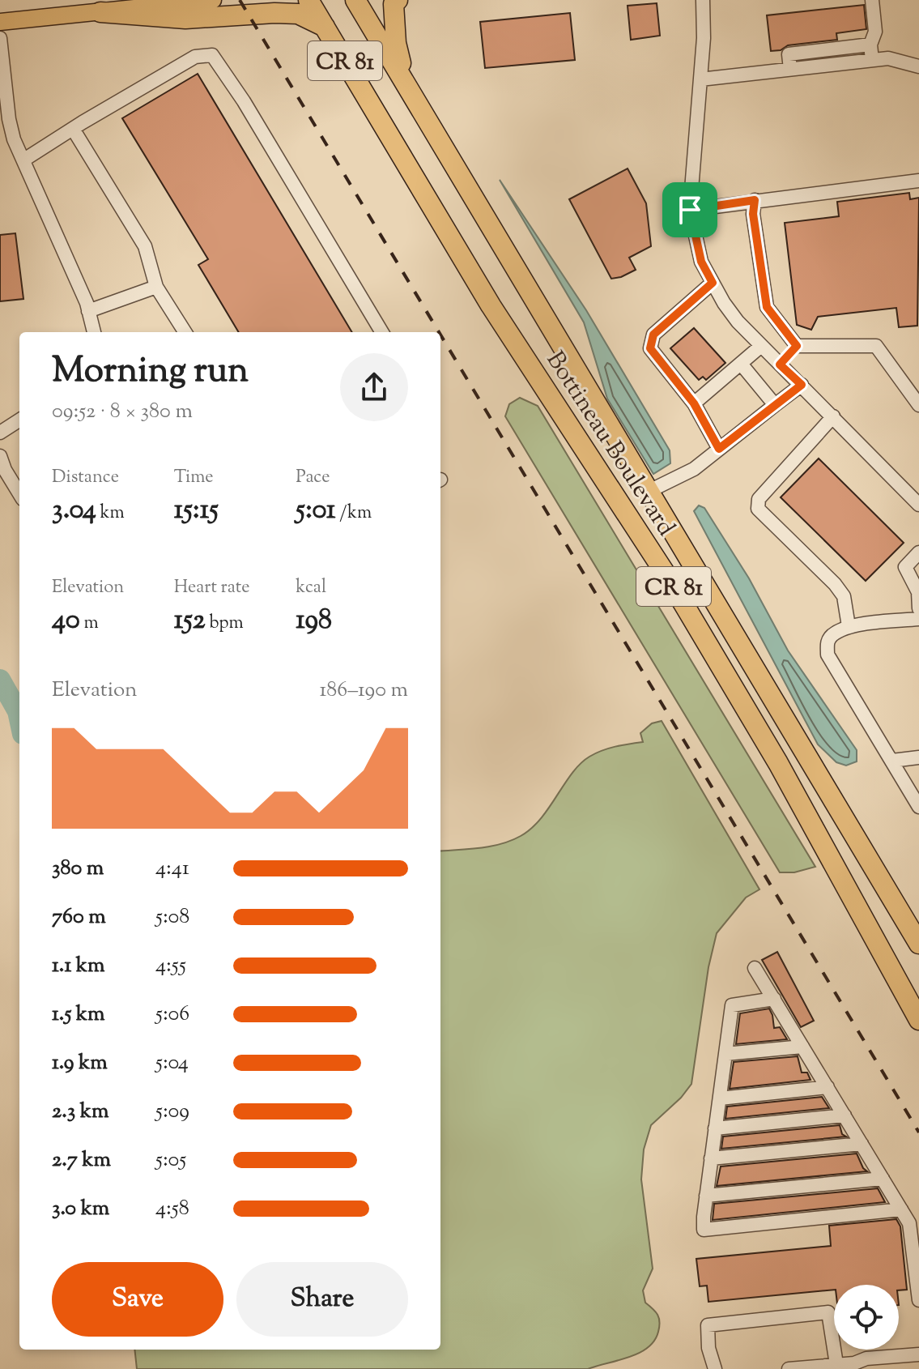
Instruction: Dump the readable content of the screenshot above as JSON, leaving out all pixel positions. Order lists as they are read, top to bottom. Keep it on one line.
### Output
{"streets":{"highway":["CR 81","Bottineau Boulevard"]},"page":{"heading":["Morning run","09:52 · 8 × 380 m"],"stats":[["Distance","3.04 km"],["Time","15:15"],["Pace","5:01 /km"],["Elevation","40 m"],["Heart rate","152 bpm"],["kcal","198"]],"chart":["Elevation","186–190 m"],"list":[{"name":"380 m","note":"4:41"},{"name":"760 m","note":"5:08"},{"name":"1.1 km","note":"4:55"},{"name":"1.5 km","note":"5:06"},{"name":"1.9 km","note":"5:04"},{"name":"2.3 km","note":"5:09"},{"name":"2.7 km","note":"5:05"},{"name":"3.0 km","note":"4:58"}],"buttons":["Save","Share"]}}
